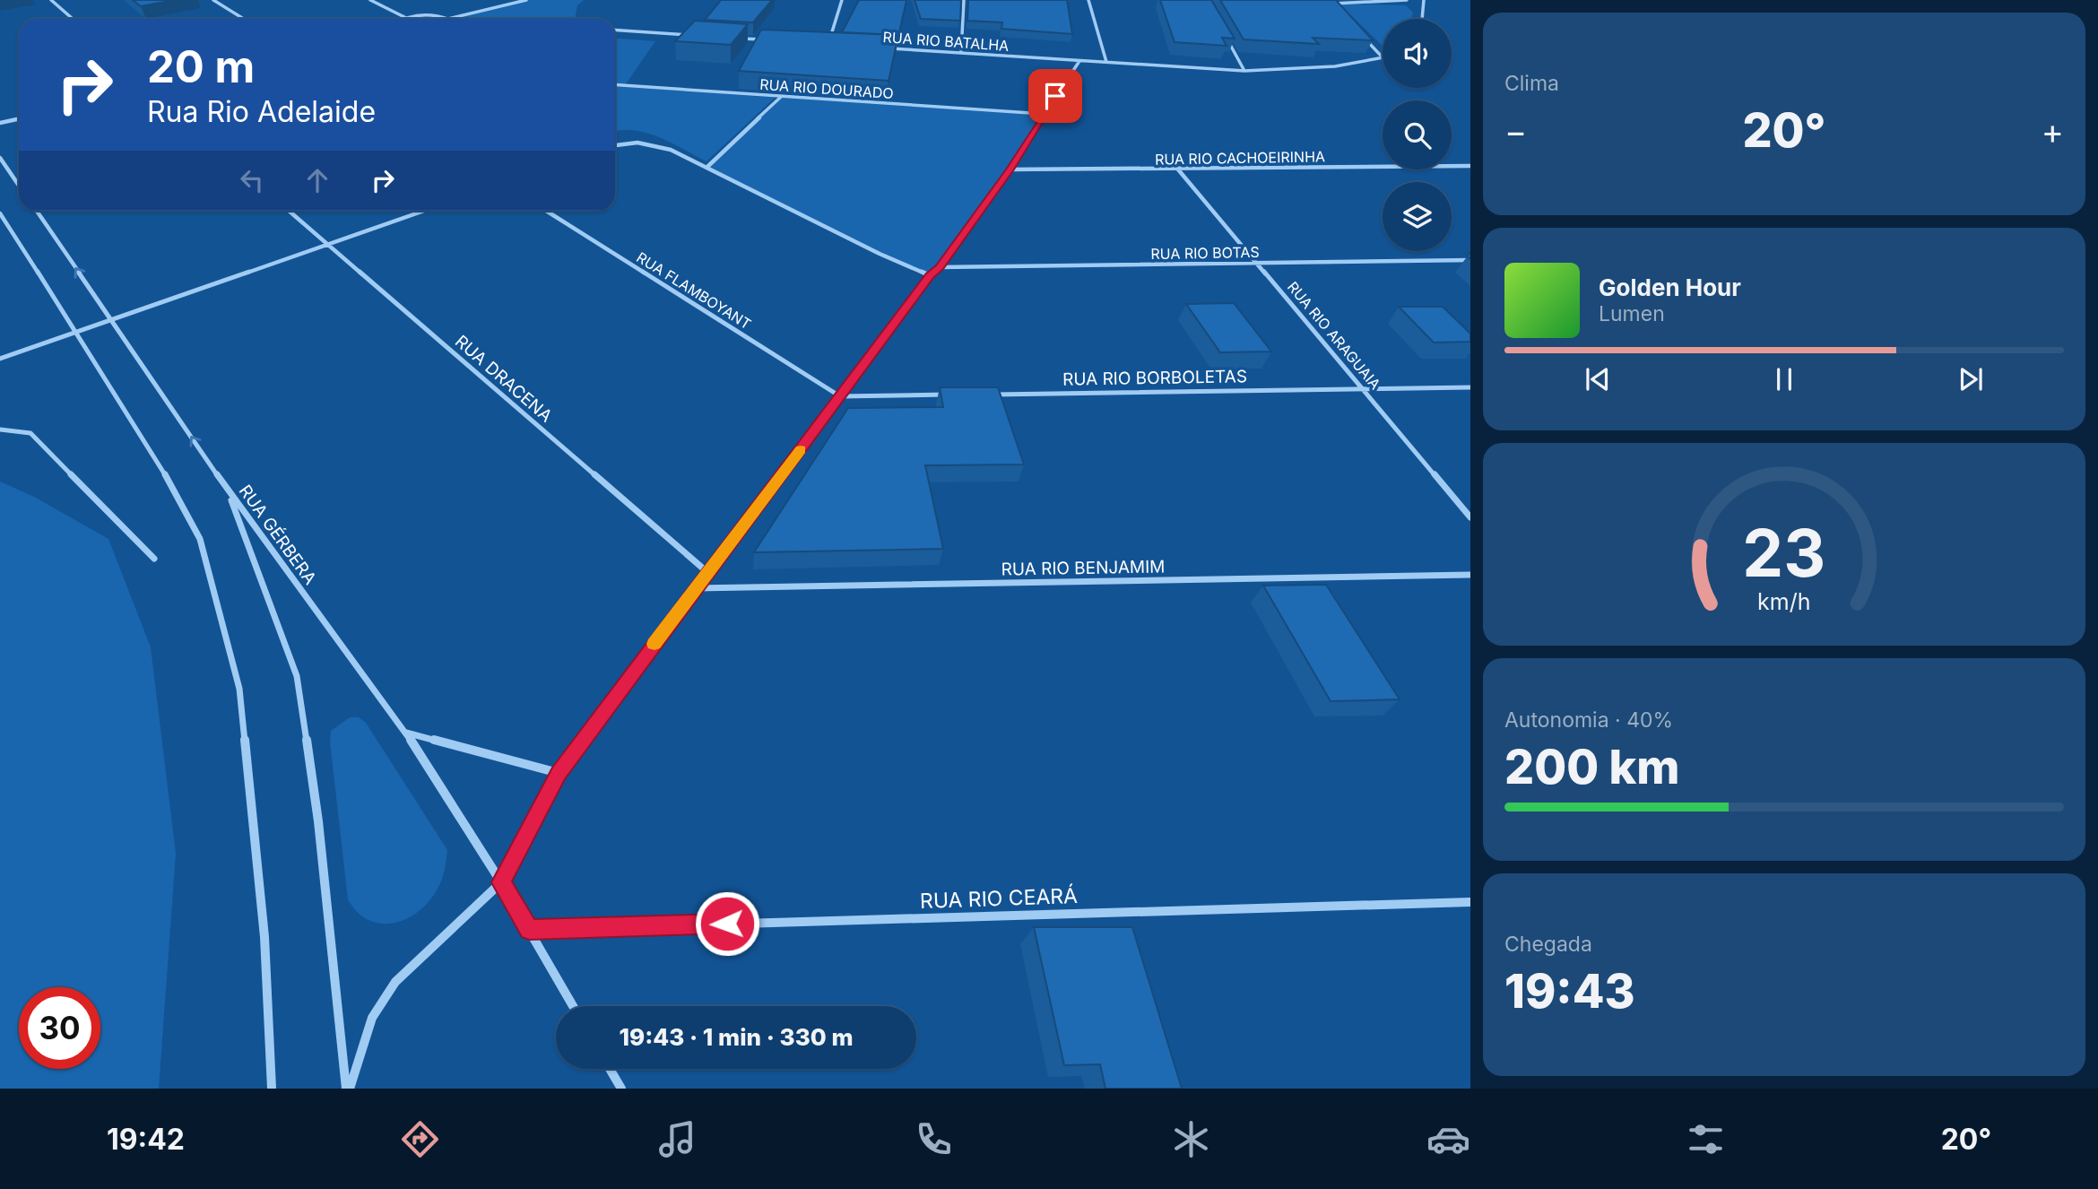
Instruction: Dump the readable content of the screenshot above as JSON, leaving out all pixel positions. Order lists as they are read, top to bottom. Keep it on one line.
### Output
{"streets":{"street":["RUA RIO BATALHA","RUA RIO DOURADO","RUA RIO CACHOEIRINHA","RUA RIO BOTAS","RUA FLAMBOYANT","RUA RIO ARAGUAIA","RUA RIO BORBOLETAS","RUA DRACENA","RUA GÉRBERA","RUA RIO BENJAMIM","RUA RIO CEARÁ"]},"crossings":[["RUA RIO CACHOEIRINHA","RUA RIO ARAGUAIA"],["RUA RIO BOTAS","RUA RIO ARAGUAIA"],["RUA RIO ARAGUAIA","RUA RIO BORBOLETAS"],["RUA GÉRBERA","RUA RIO CEARÁ"]],"page":{"tile":["Clima",["Autonomia · 40%","200 km"],["Chegada","19:43"]],"turn":["20 m","Rua Rio Adelaide"],"heat":["−","20°","+"],"song":["Golden Hour","Lumen"],"limit":"30","trip":"19:43 · 1 min · 330 m","tabs":["19:42","20°"],"gauge":["23","km/h"]}}
